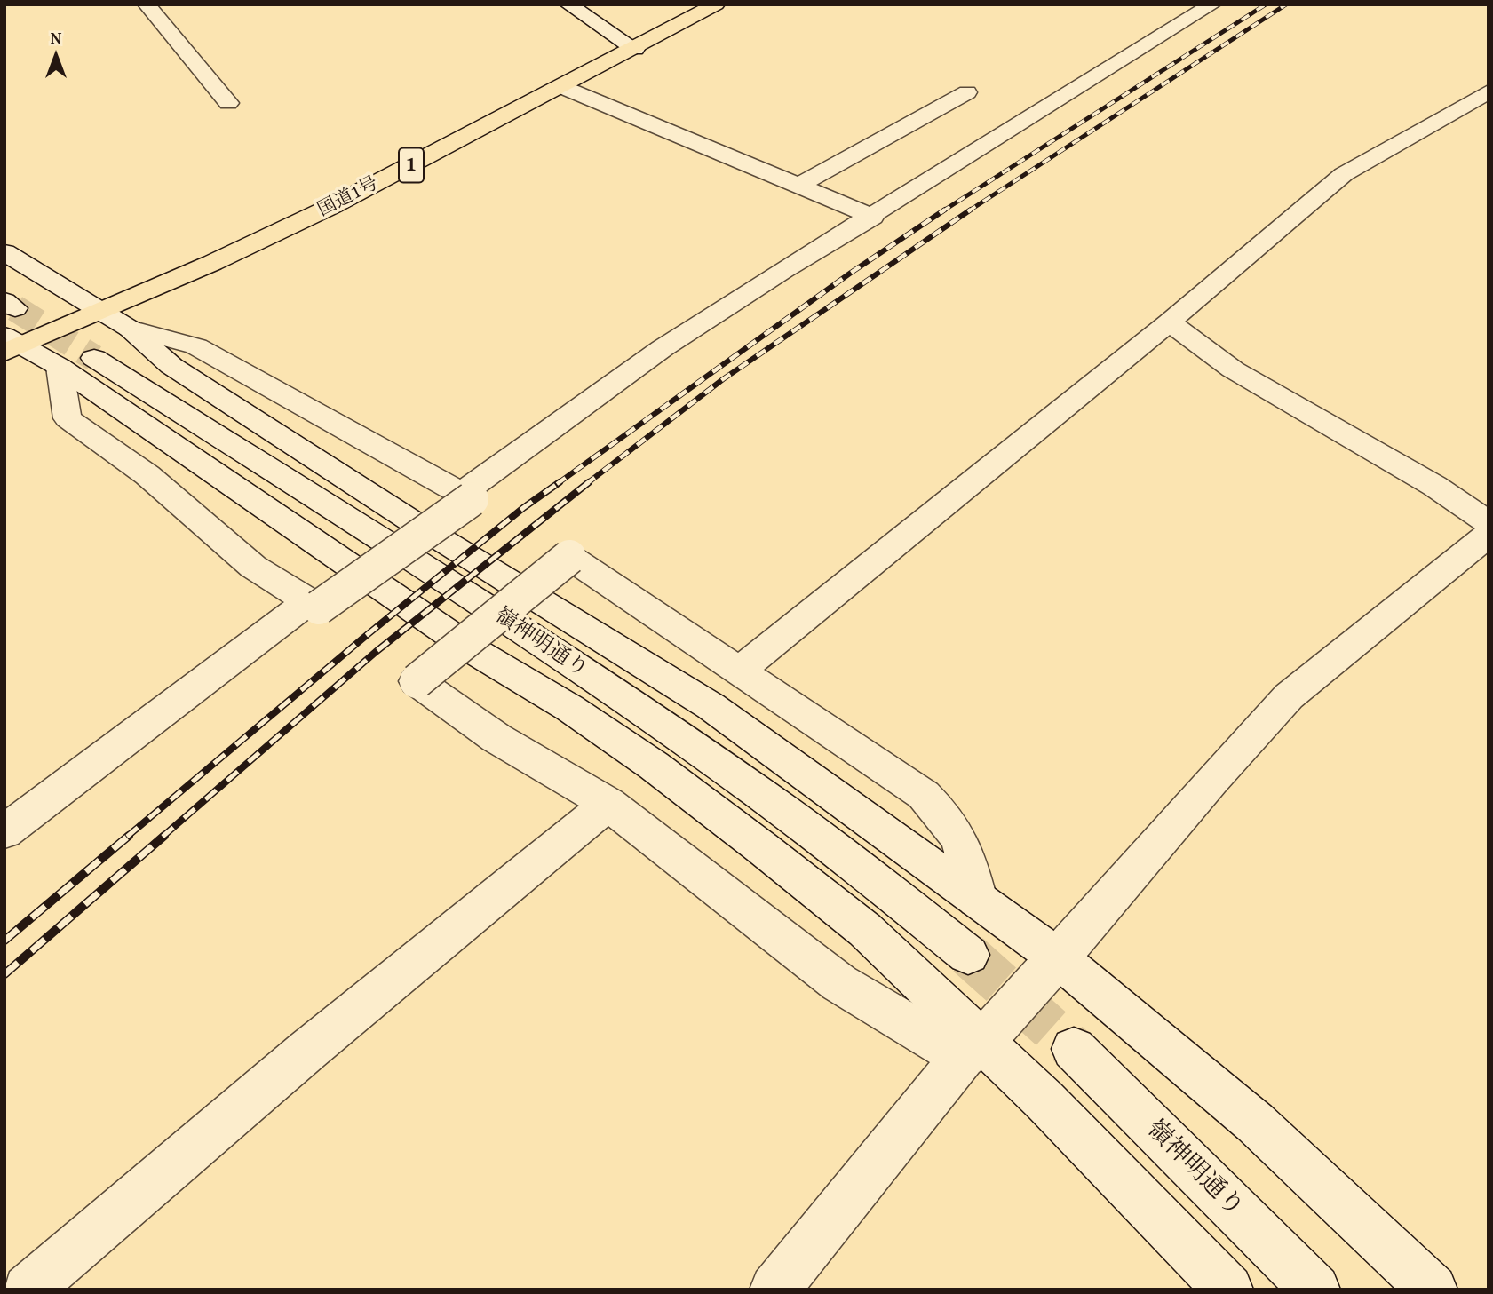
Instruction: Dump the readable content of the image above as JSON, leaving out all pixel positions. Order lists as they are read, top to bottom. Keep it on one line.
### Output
{"streets":{"highway":["1","国道1号"],"street":["嶺神明通り"]},"north":"top"}
